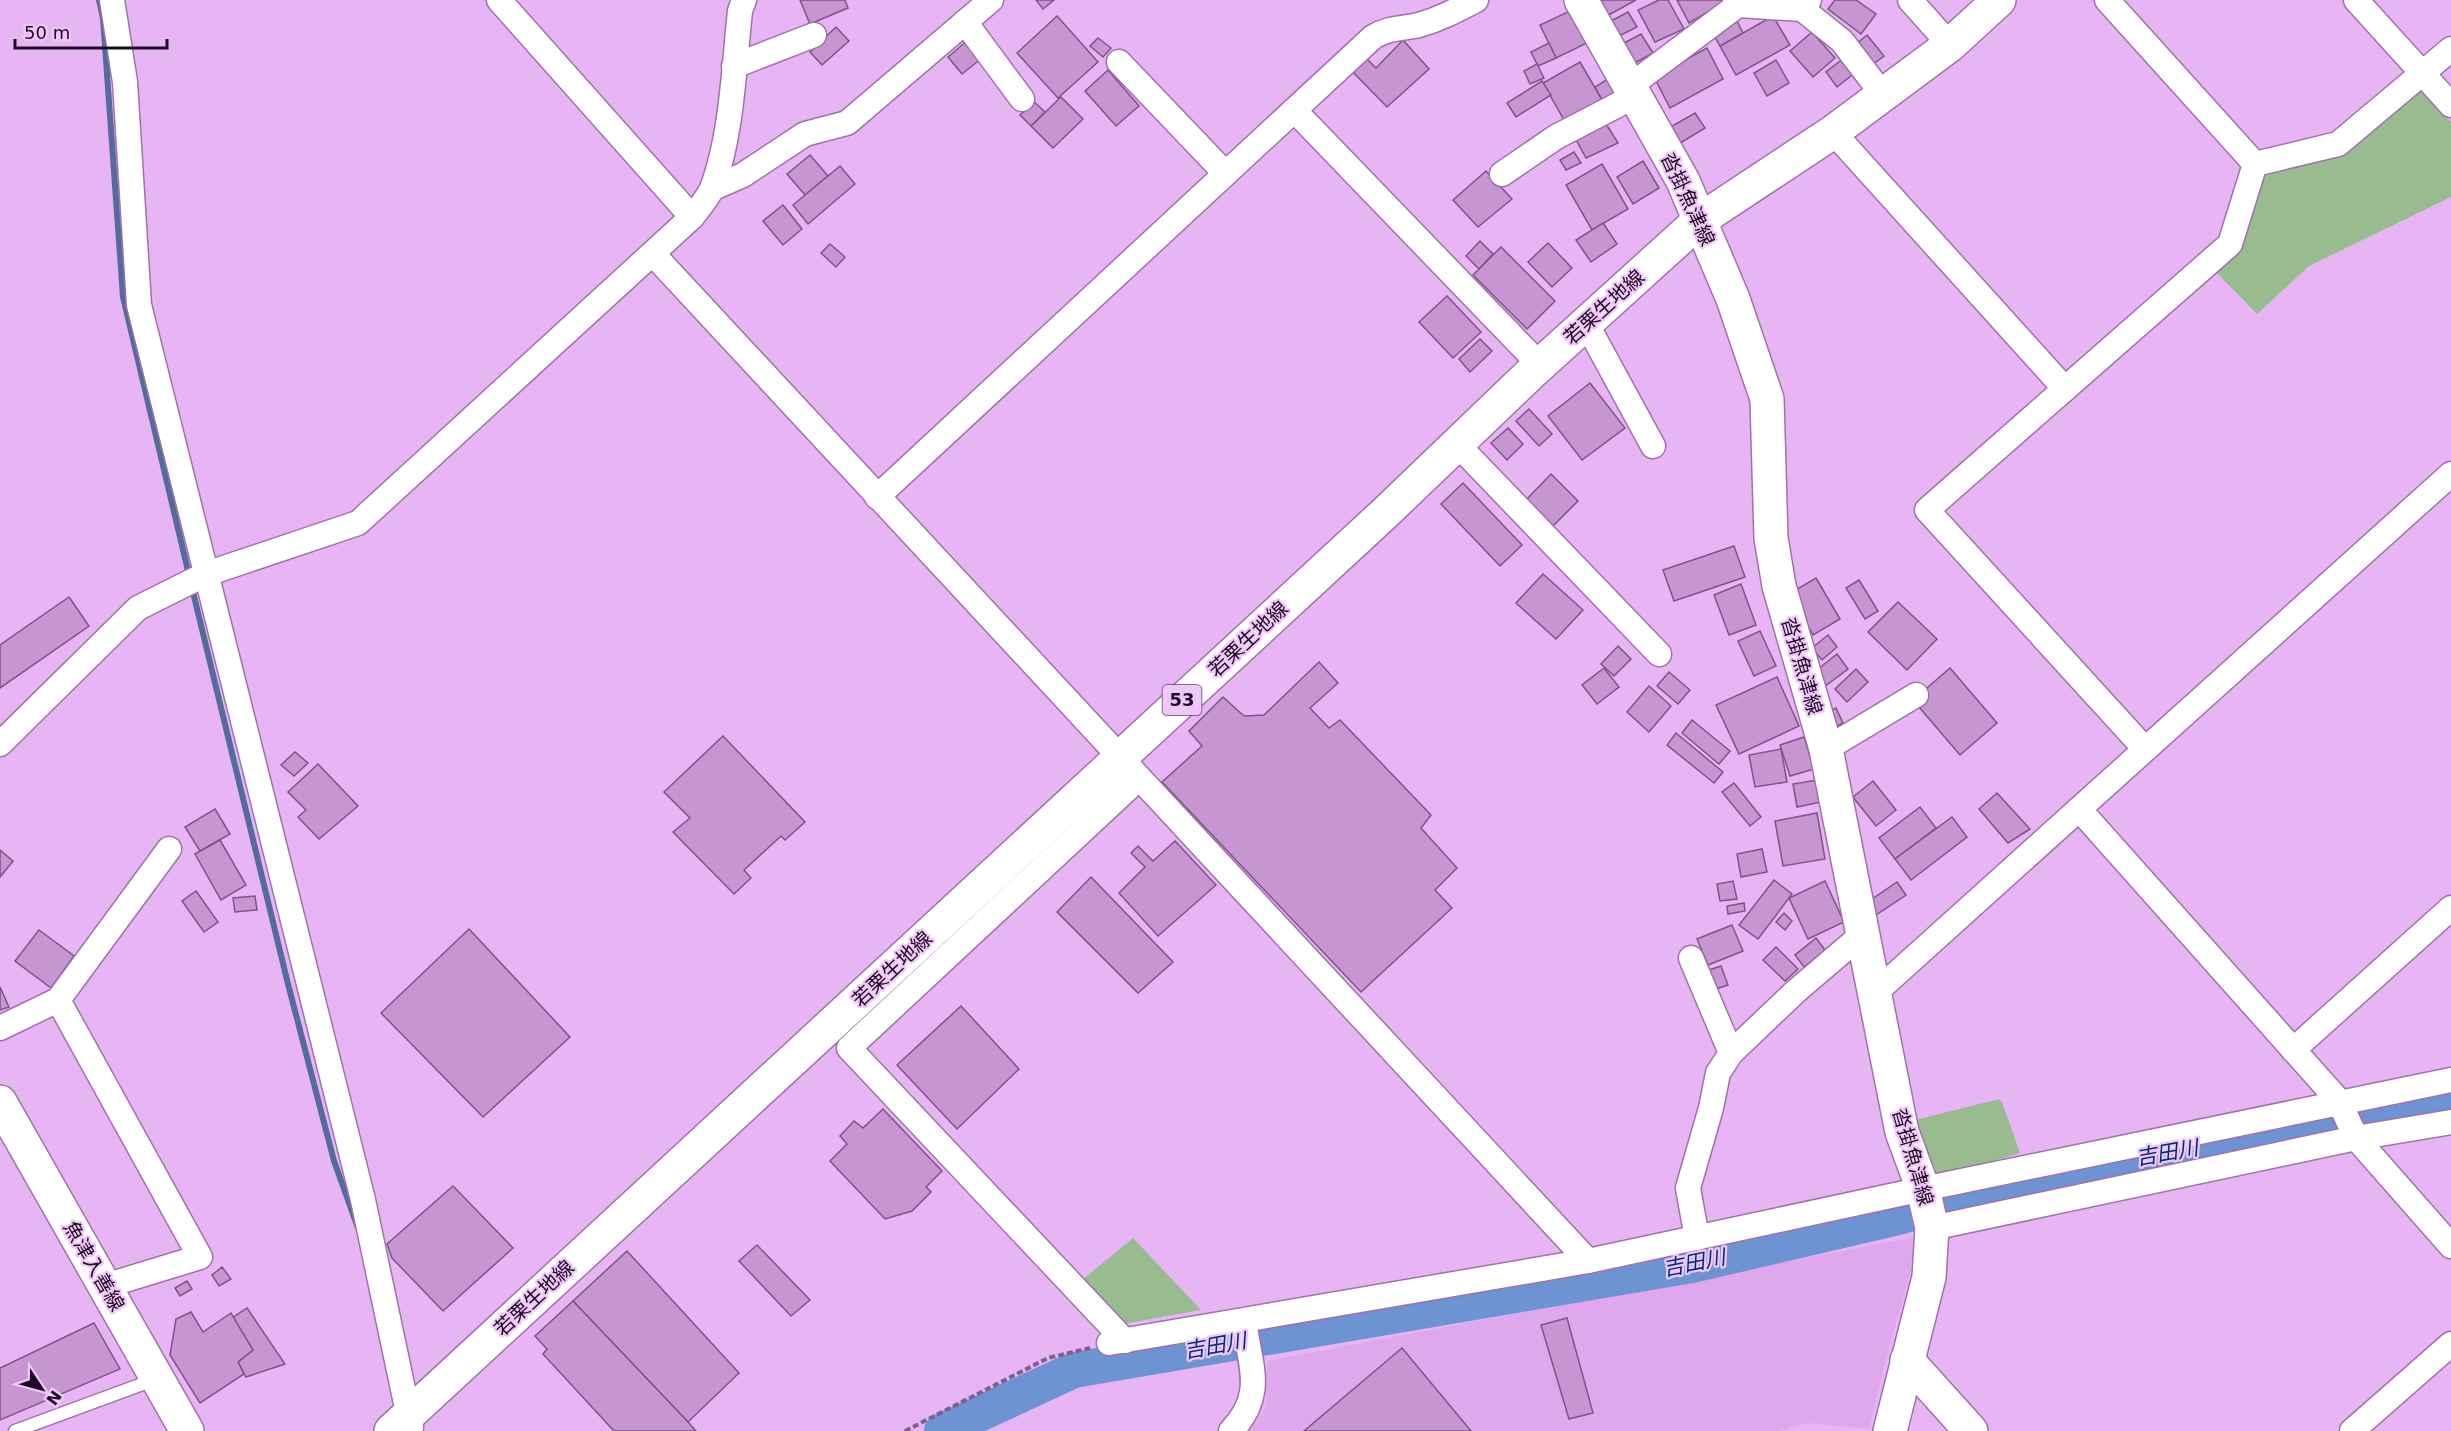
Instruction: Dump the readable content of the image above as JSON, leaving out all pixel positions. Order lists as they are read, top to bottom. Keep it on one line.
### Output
{"streets":{"main road":["沓掛魚津線","若栗生地線","53","魚津入善線"]},"crossings":[["沓掛魚津線","若栗生地線"]],"water":["吉田川"],"scale_bar":"50 m","north":"bottom right"}
